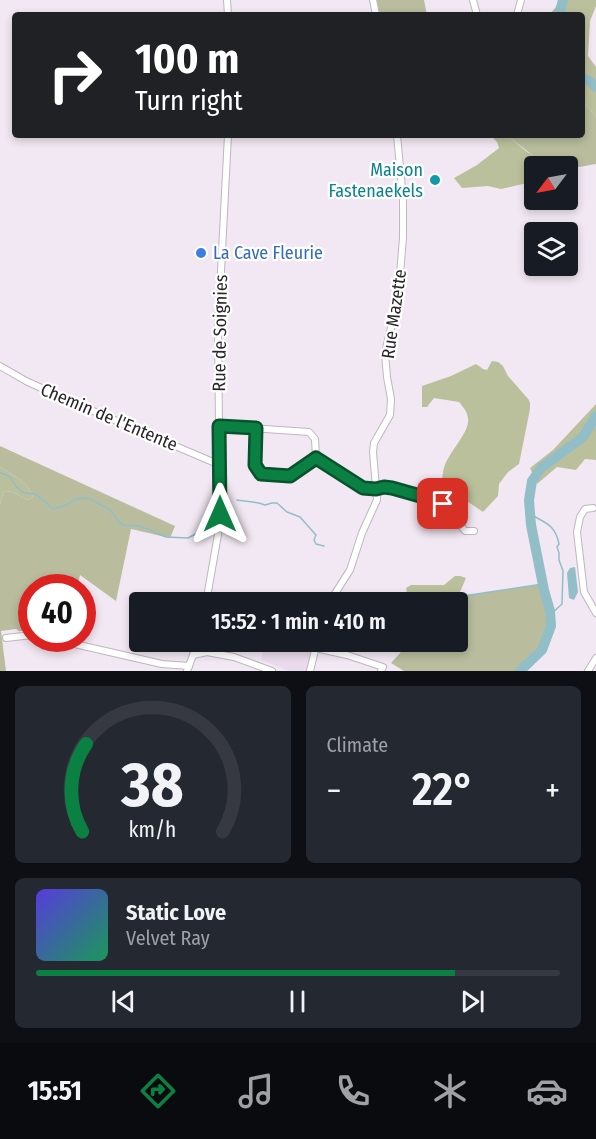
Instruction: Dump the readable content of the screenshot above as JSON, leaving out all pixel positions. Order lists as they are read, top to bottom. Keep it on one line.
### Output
{"streets":{"street":["Rue Mazette","Rue de Soignies","Chemin de l'Entente"]},"crossings":[["Rue de Soignies","Chemin de l'Entente"]],"places":["Maison Fastenaekels","La Cave Fleurie"],"north":"bottom left","page":{"turn":["100 m","Turn right"],"limit":"40","trip":"15:52 · 1 min · 410 m","tile":"Climate","heat":["−","22°","+"],"song":["Static Love","Velvet Ray"],"tabs":"15:51","gauge":["38","km/h"]}}
